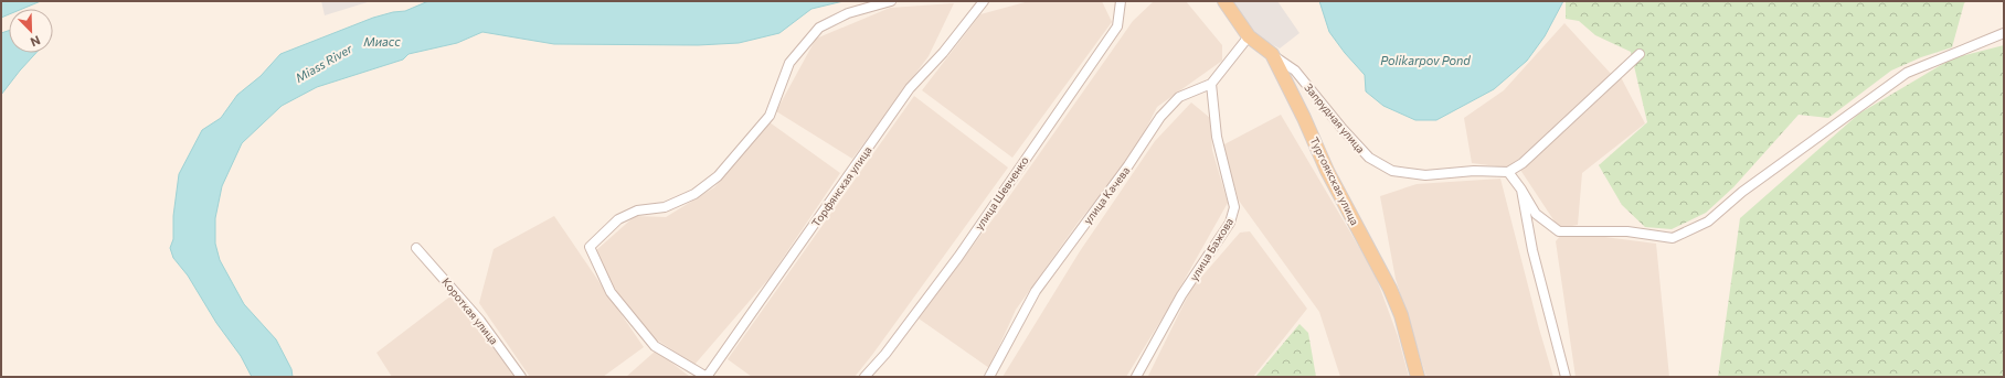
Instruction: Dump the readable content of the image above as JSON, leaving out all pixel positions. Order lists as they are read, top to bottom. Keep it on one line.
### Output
{"streets":{"main road":["Тургоякская улица"],"street":["Запрудная улица","Торфянская улица","улица Шевченко","улица Качева","улица Бажова","Короткая улица"]},"crossings":[["Запрудная улица","Тургоякская улица"],["Тургоякская улица","улица Качева"],["улица Качева","улица Бажова"]],"water":["Миасс","Polikarpov Pond","Miass River"],"north":"bottom right"}
